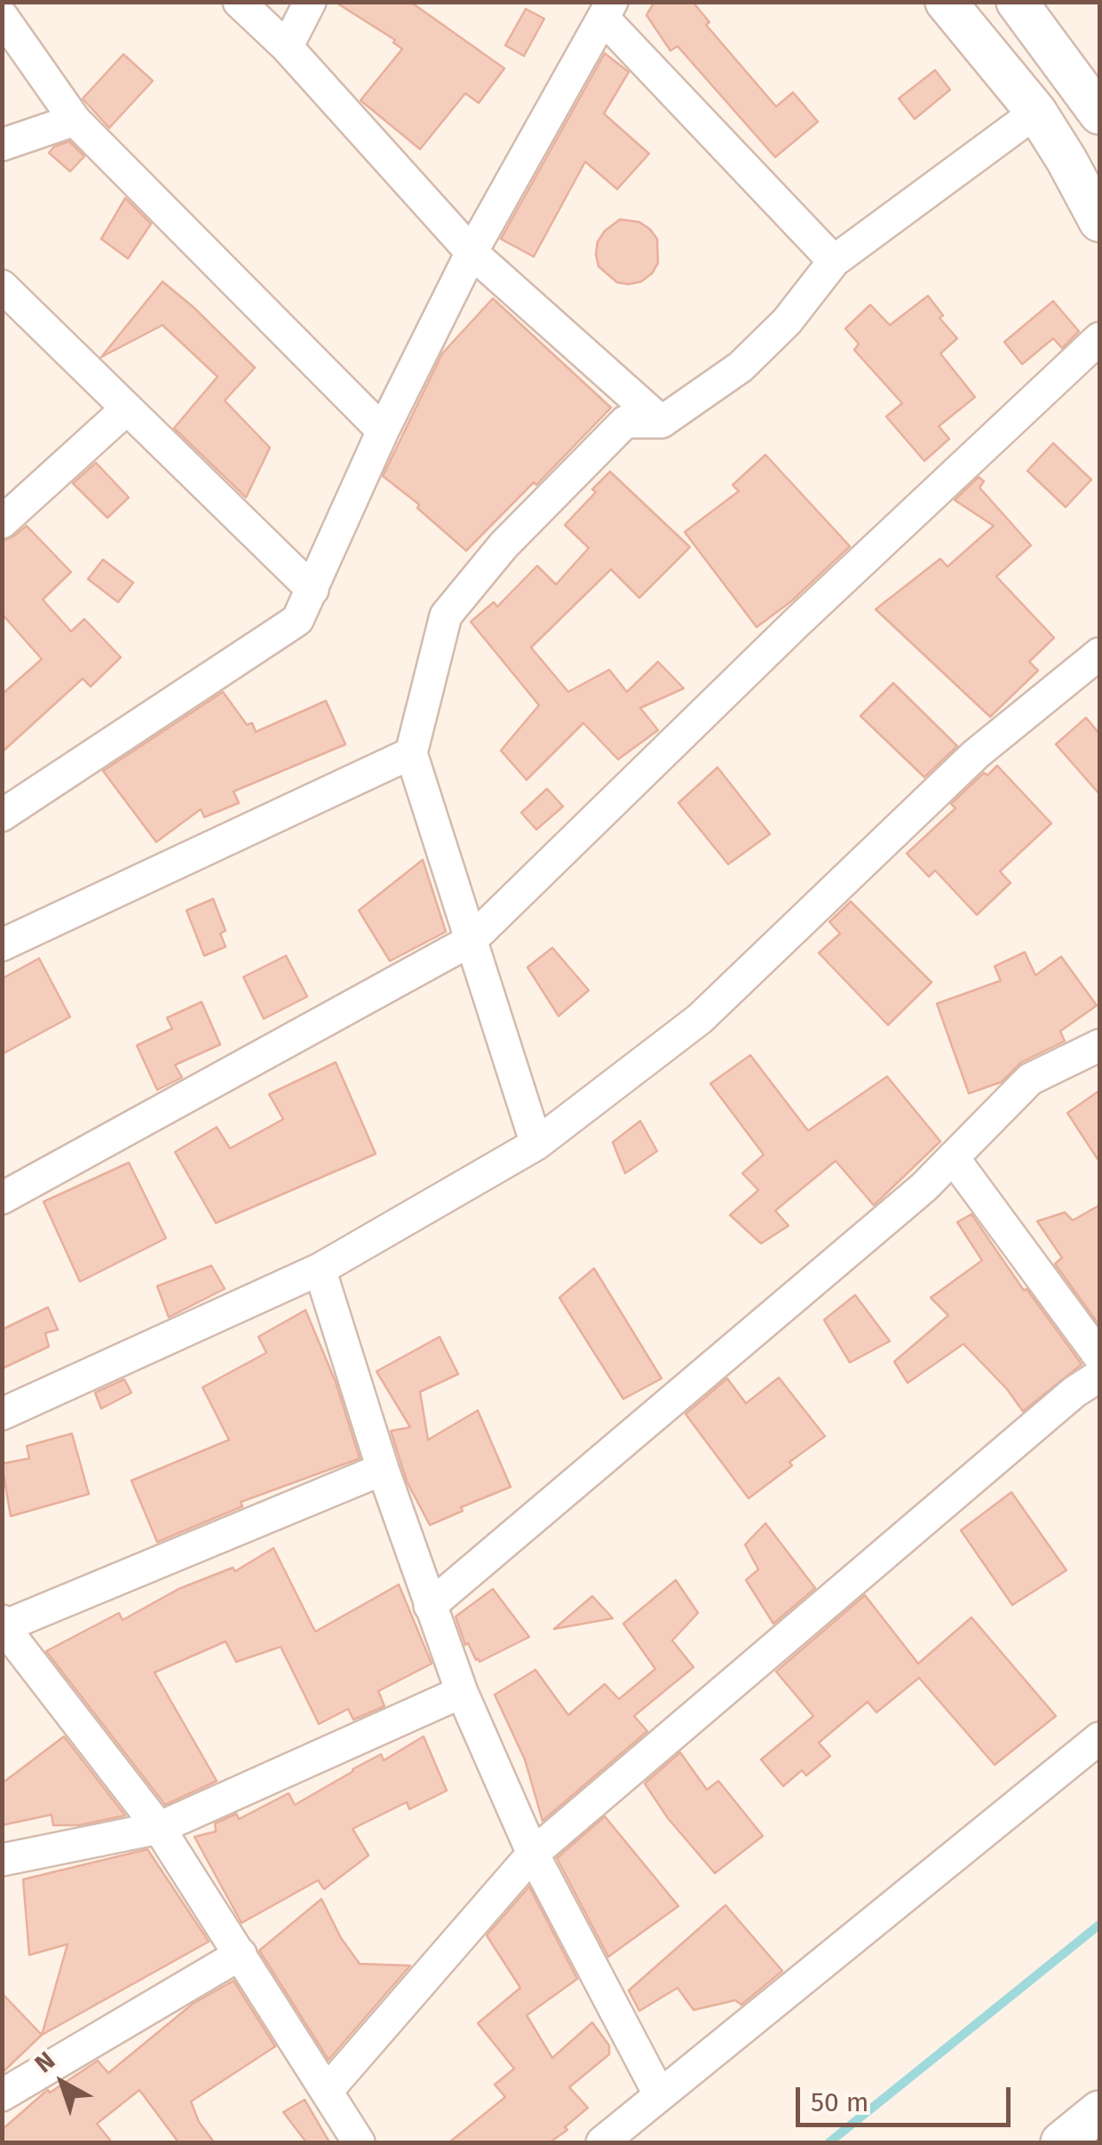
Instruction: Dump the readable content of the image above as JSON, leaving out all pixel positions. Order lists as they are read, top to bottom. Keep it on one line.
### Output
{"scale_bar":"50 m","north":"top left"}
